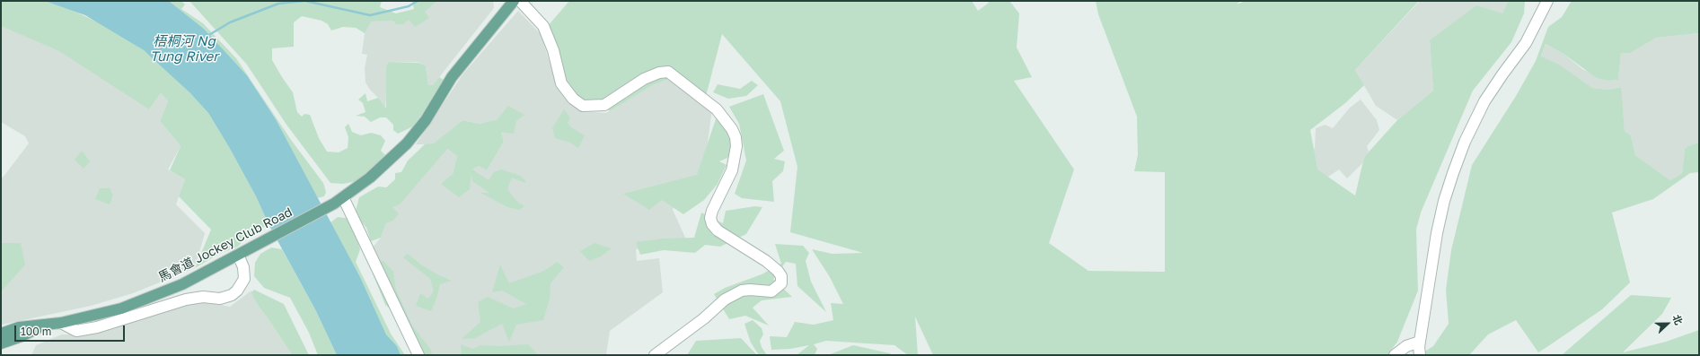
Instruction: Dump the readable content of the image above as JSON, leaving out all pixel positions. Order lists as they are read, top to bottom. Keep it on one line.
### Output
{"streets":{"main road":["馬會道 Jockey Club Road"]},"water":["梧桐河 Ng Tung River"],"scale_bar":"100 m","north":"right"}
